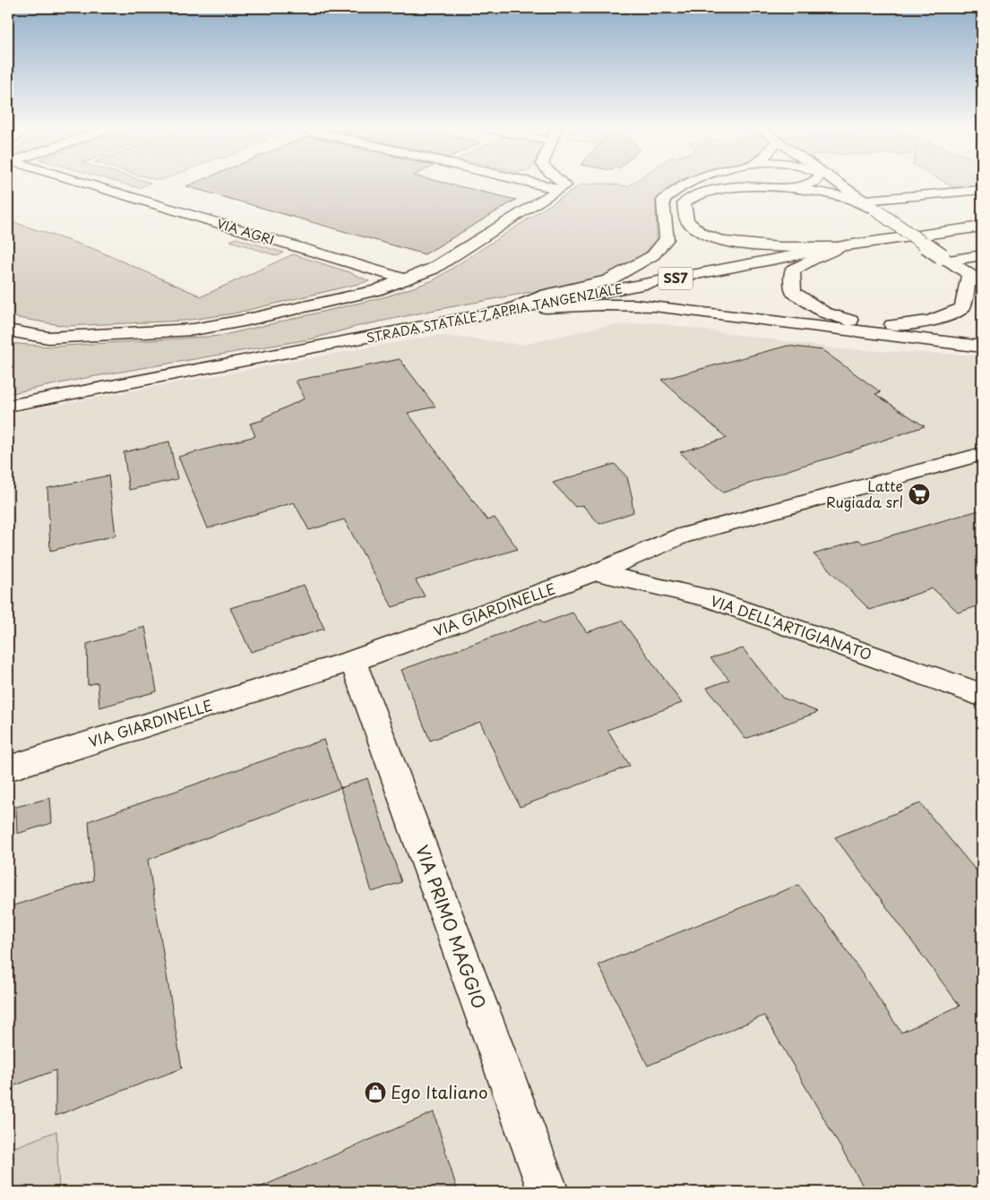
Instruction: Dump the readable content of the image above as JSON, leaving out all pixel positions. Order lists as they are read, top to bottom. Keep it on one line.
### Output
{"streets":{"main road":["VIA AGRI","SS7","STRADA STATALE 7 APPIA TANGENZIALE","VIA GIARDINELLE","VIA DELL'ARTIGIANATO","VIA PRIMO MAGGIO"]},"crossings":[["VIA GIARDINELLE","VIA DELL'ARTIGIANATO"],["VIA GIARDINELLE","VIA PRIMO MAGGIO"]],"places":{"supermarket":["Latte Rugiada srl"],"shop":["Ego Italiano"]}}
